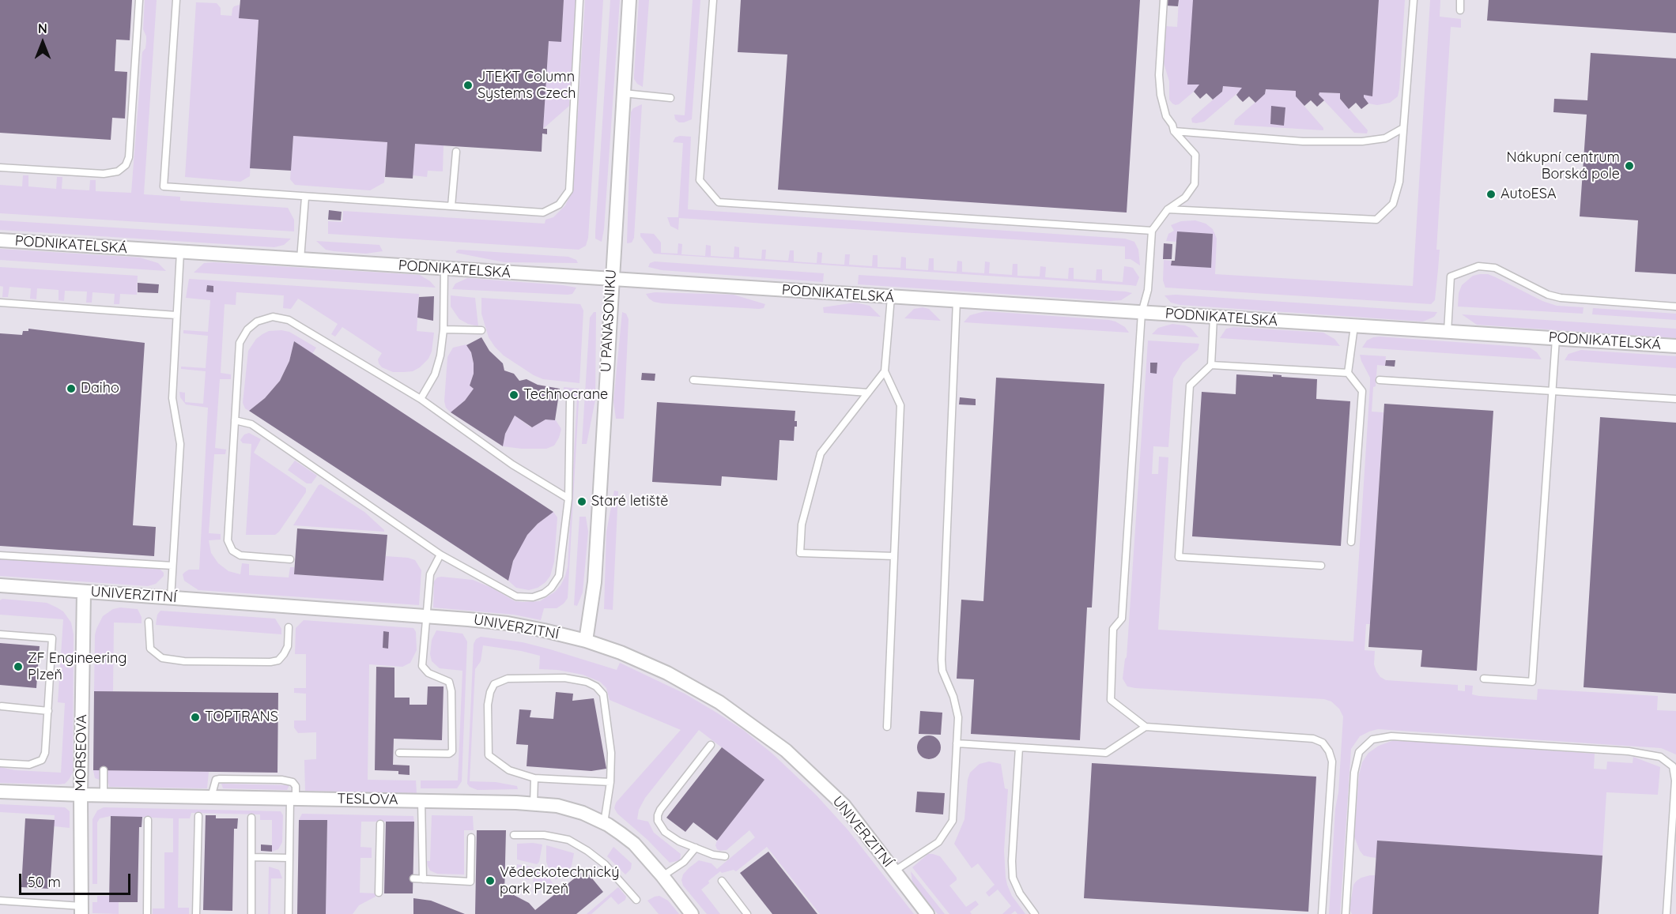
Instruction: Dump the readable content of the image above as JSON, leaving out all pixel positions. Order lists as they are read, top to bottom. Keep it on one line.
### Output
{"streets":{"street":["PODNIKATELSKÁ","U PANASONIKU","UNIVERZITNÍ","MORSEOVA","TESLOVA"]},"crossings":[["PODNIKATELSKÁ","U PANASONIKU"],["U PANASONIKU","UNIVERZITNÍ"],["UNIVERZITNÍ","MORSEOVA"],["MORSEOVA","TESLOVA"]],"places":["JTEKT Column Systems Czech","Nákupní centrum Borská pole","AutoESA","Daiho","Technocrane","Staré letiště","ZF Engineering Plzeň","TOPTRANS","Vědeckotechnický park Plzeň"],"scale_bar":"50 m","north":"top"}
